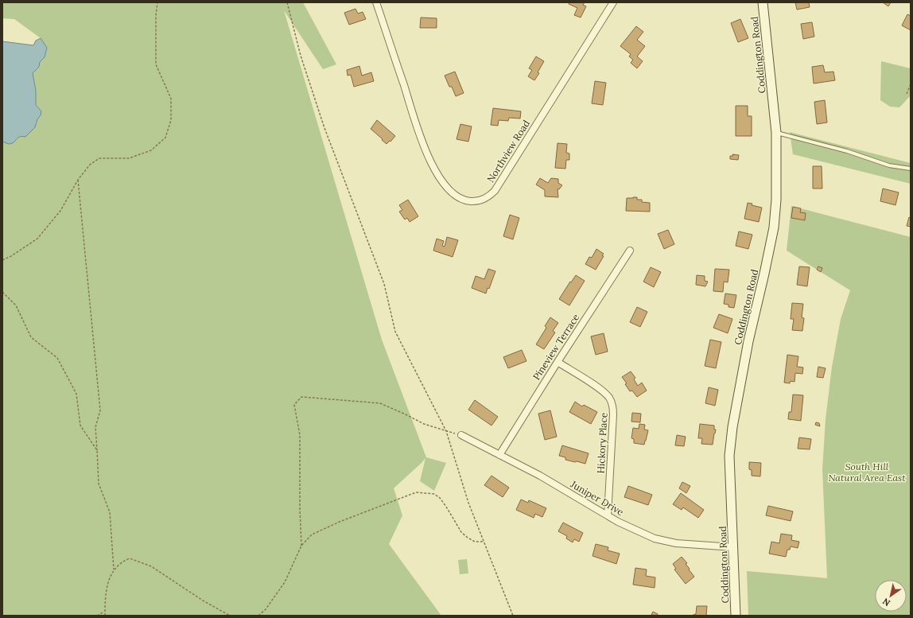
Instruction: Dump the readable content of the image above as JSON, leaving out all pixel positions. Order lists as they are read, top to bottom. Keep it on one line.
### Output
{"streets":{"street":["Coddington Road","Northview Road","Pineview Terrace","Hickory Place","Juniper Drive"]},"crossings":[["Coddington Road","Juniper Drive"],["Pineview Terrace","Hickory Place"],["Pineview Terrace","Juniper Drive"],["Hickory Place","Juniper Drive"]],"parks":["South Hill Natural Area East"],"north":"bottom left"}
